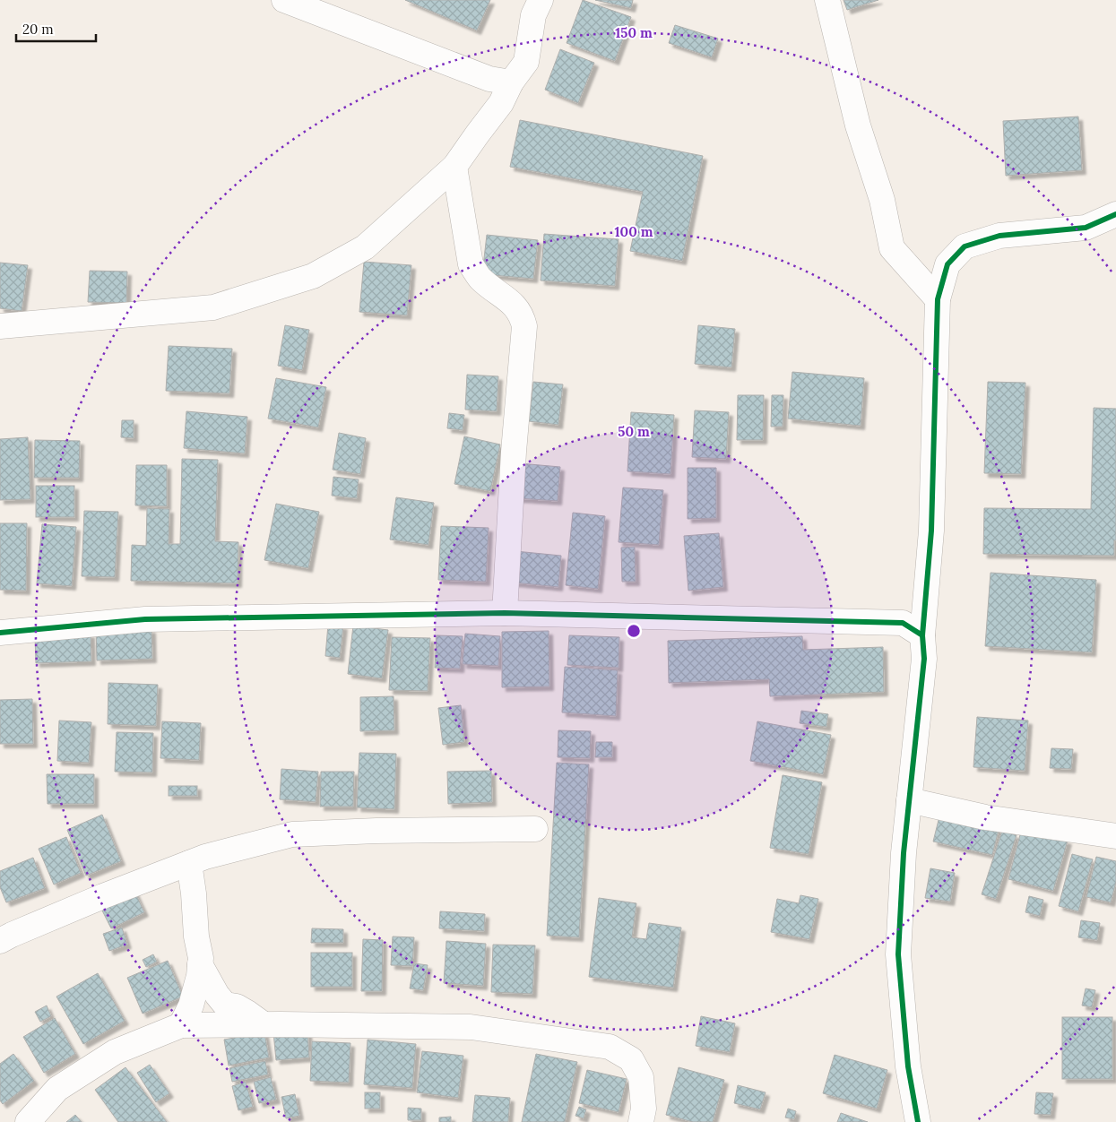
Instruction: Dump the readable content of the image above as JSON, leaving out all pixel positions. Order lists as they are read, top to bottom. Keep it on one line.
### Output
{"scale_bar":"20 m","rings":["150 m","100 m","50 m"]}
